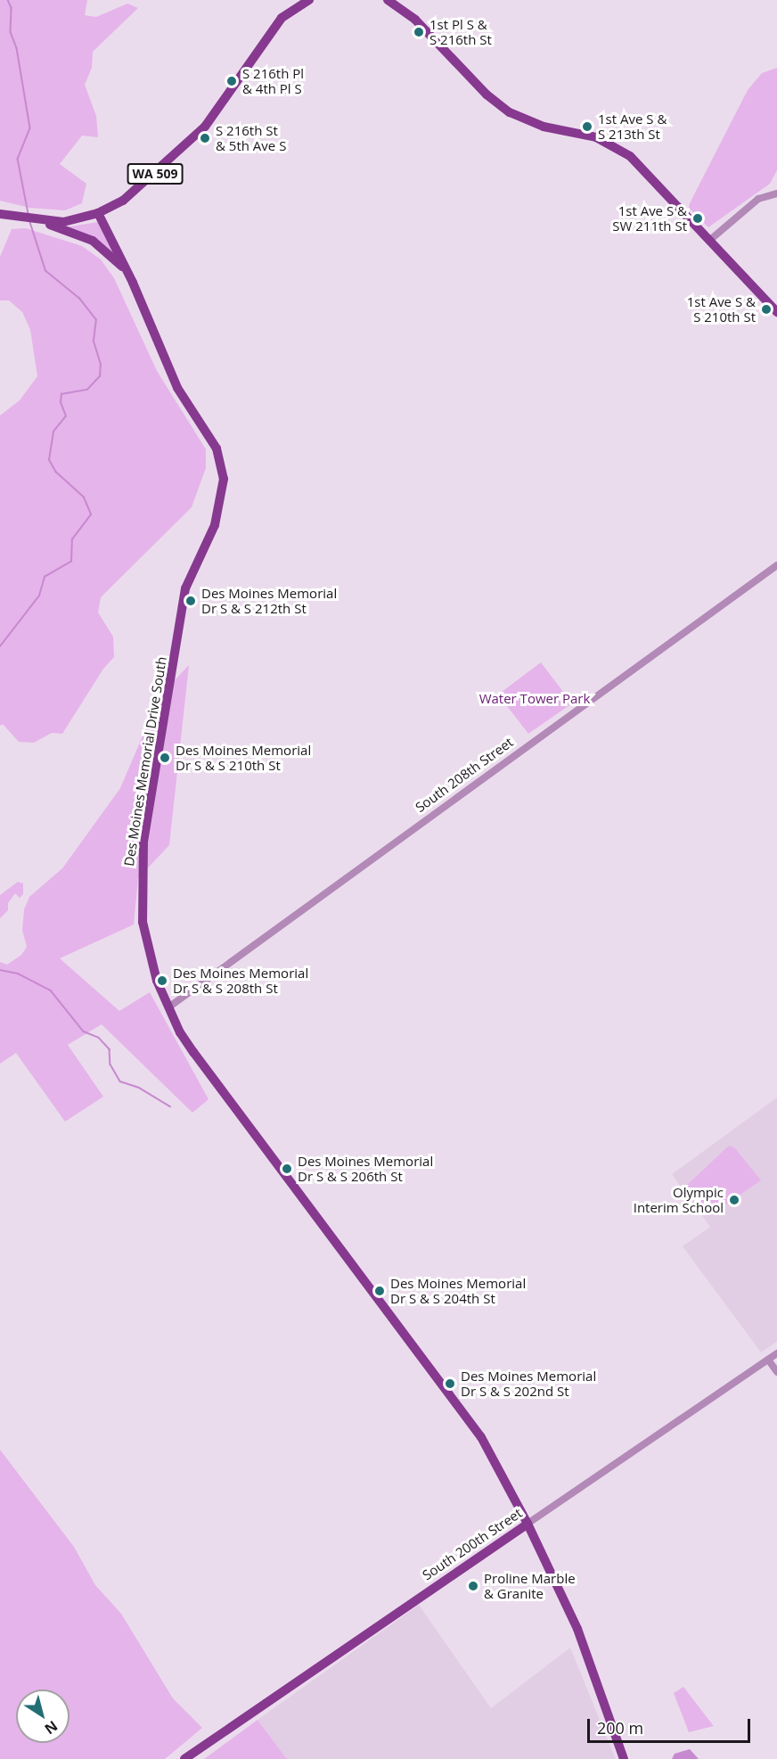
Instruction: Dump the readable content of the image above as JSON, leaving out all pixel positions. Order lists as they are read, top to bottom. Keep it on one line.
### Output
{"streets":{"main road":["WA 509","Des Moines Memorial Drive South","South 200th Street"],"street":["South 208th Street"]},"crossings":[["WA 509","Des Moines Memorial Drive South"],["Des Moines Memorial Drive South","South 208th Street"],["Des Moines Memorial Drive South","South 200th Street"]],"parks":["Water Tower Park"],"places":["1st Pl S & S 216th St","S 216th Pl & 4th Pl S","1st Ave S & S 213th St","S 216th St & 5th Ave S","1st Ave S & SW 211th St","1st Ave S & S 210th St","Des Moines Memorial Dr S & S 212th St","Des Moines Memorial Dr S & S 210th St","Des Moines Memorial Dr S & S 208th St","Des Moines Memorial Dr S & S 206th St","Olympic Interim School","Des Moines Memorial Dr S & S 204th St","Des Moines Memorial Dr S & S 202nd St","Proline Marble & Granite"],"scale_bar":"200 m","north":"bottom right"}
